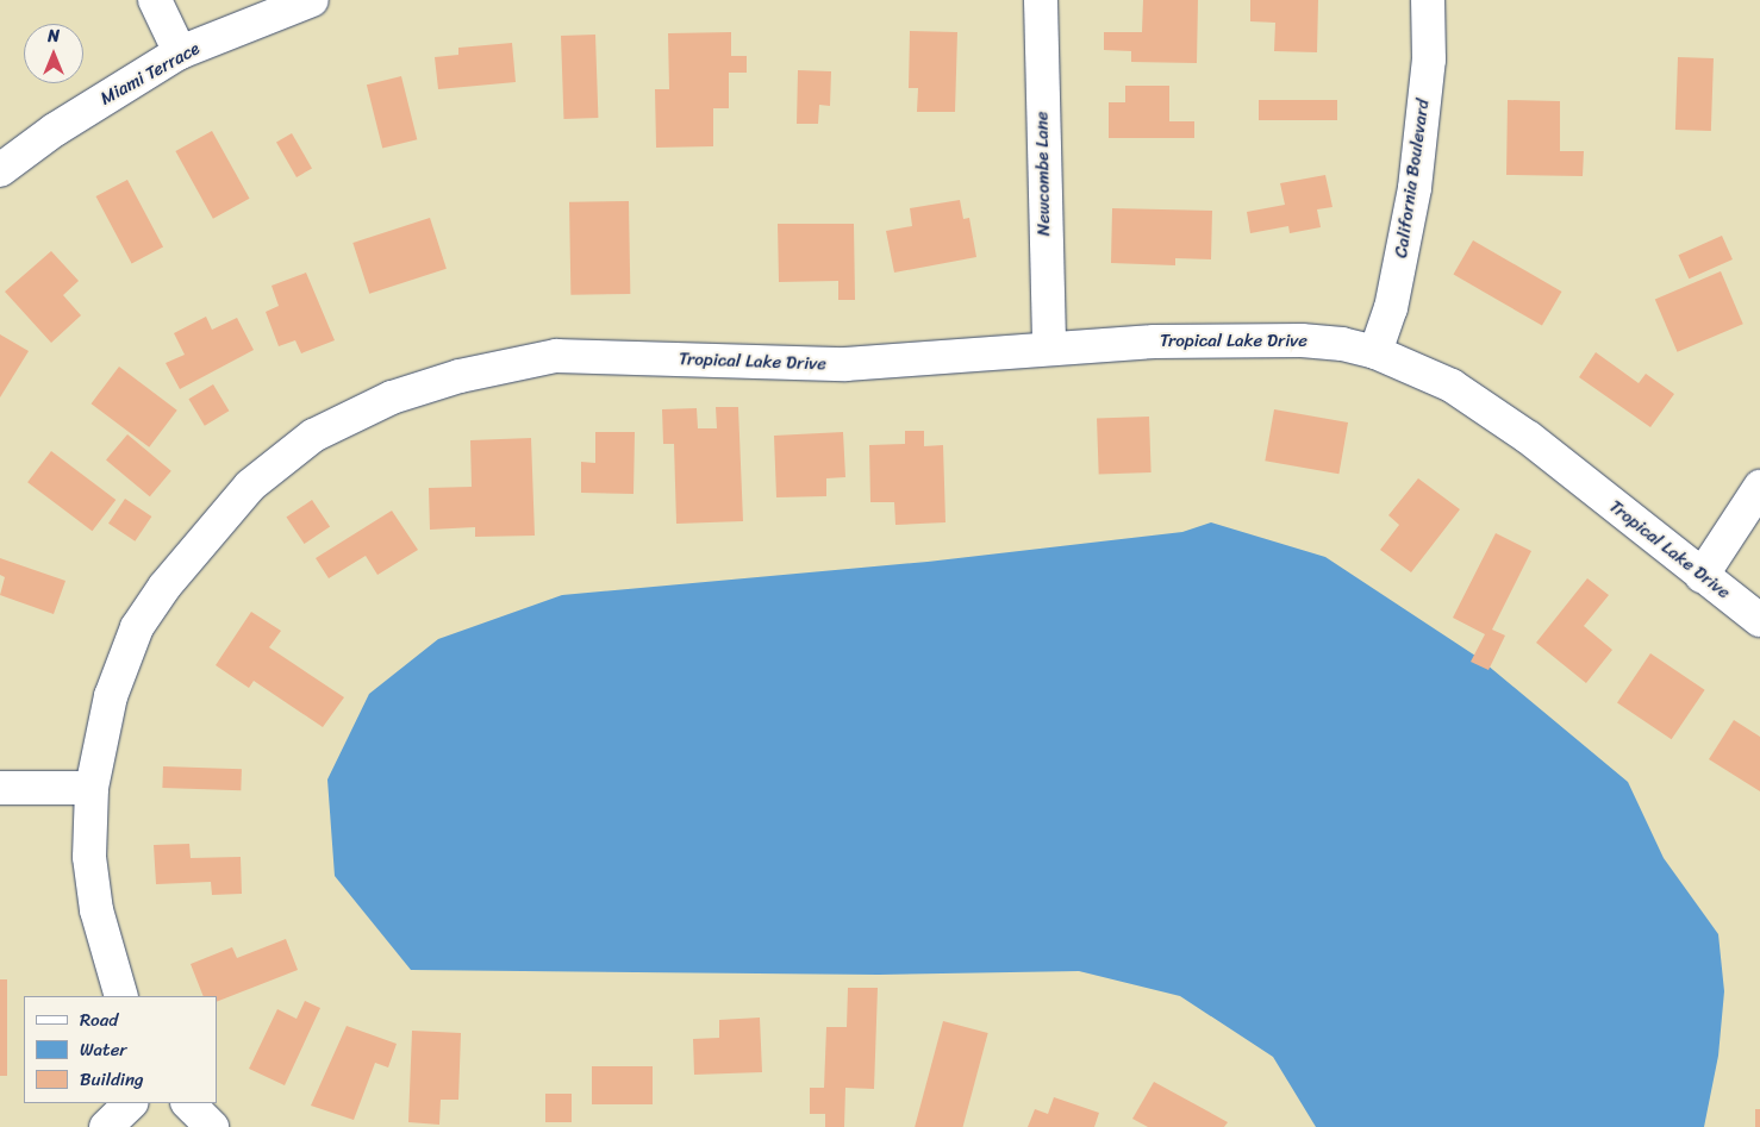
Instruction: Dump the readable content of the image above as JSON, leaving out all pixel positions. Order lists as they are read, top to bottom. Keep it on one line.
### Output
{"streets":{"street":["Miami Terrace","Newcombe Lane","California Boulevard","Tropical Lake Drive"]},"crossings":[["Newcombe Lane","Tropical Lake Drive"],["California Boulevard","Tropical Lake Drive"]],"legend":["Road","Water","Building"],"north":"top"}
